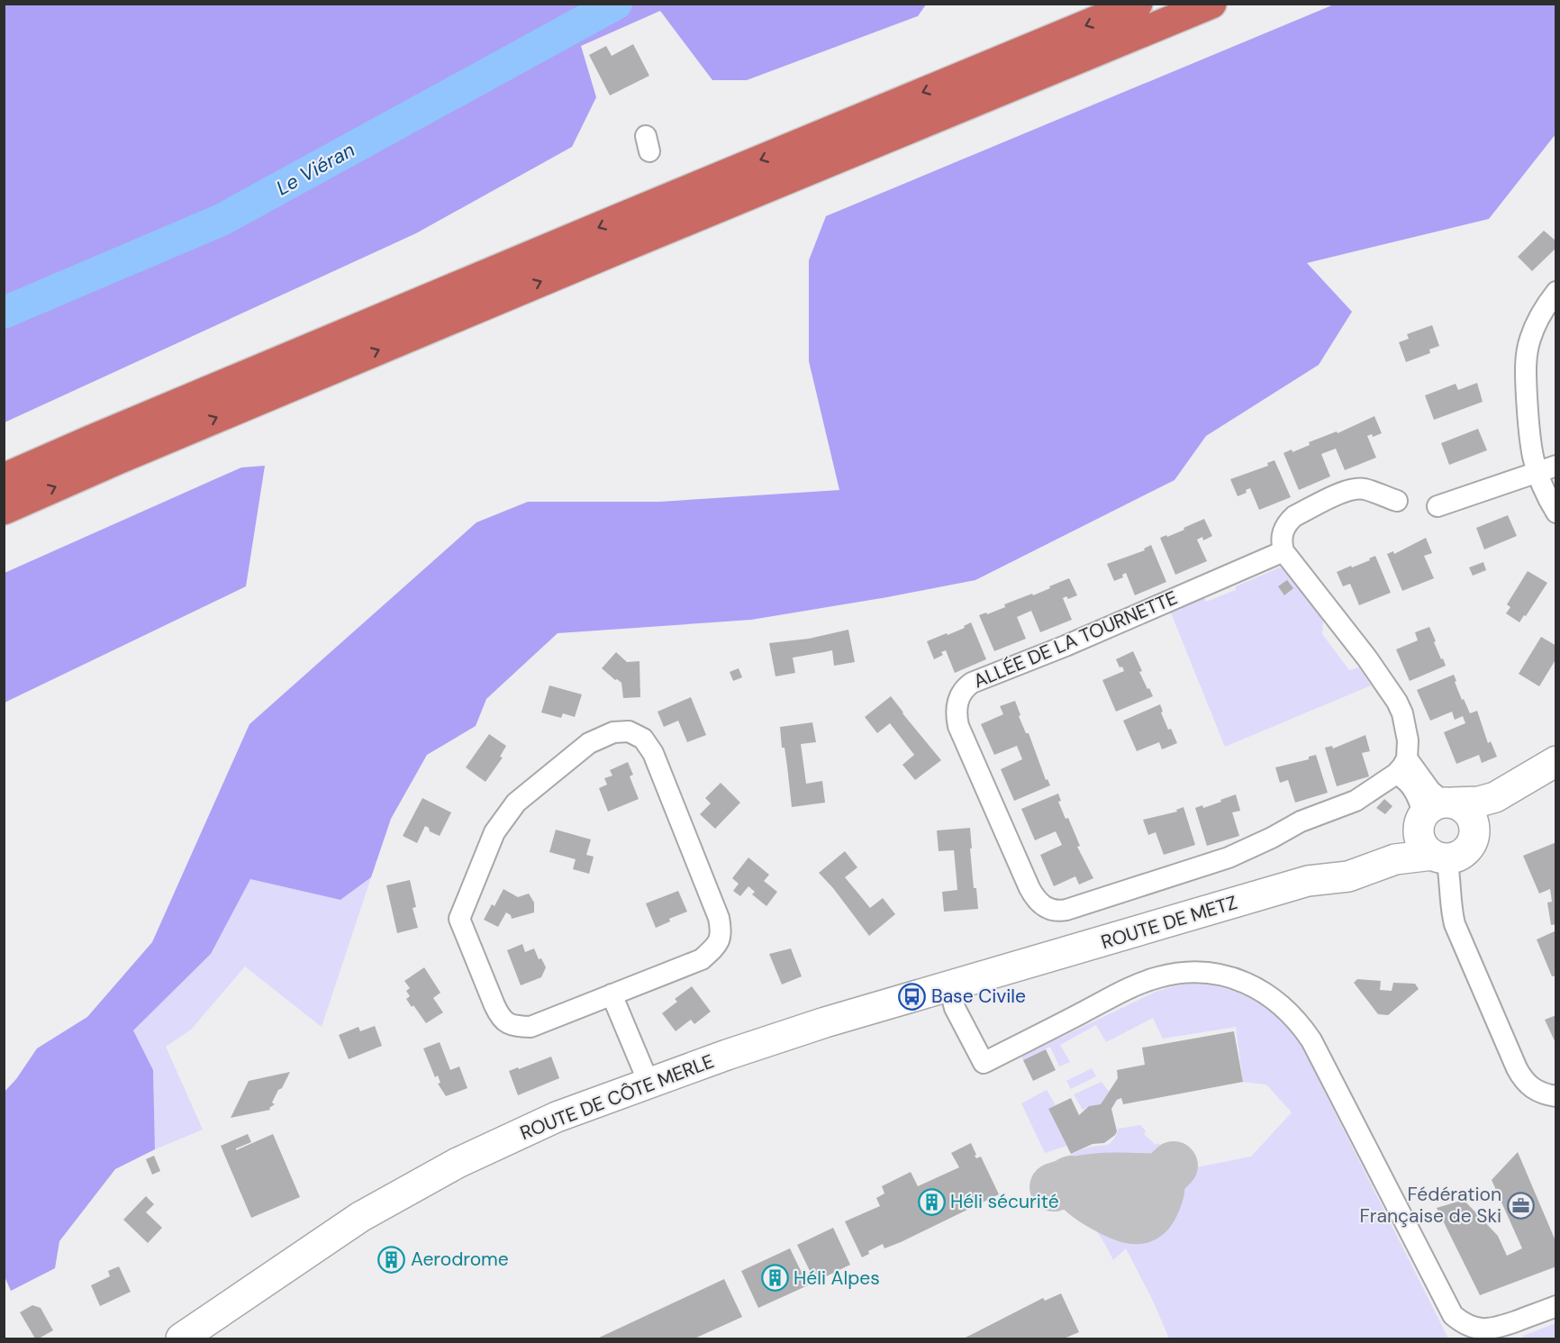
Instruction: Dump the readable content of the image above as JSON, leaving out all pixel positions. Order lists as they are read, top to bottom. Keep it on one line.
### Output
{"streets":{"main road":["ROUTE DE METZ","ROUTE DE CÔTE MERLE"],"street":["ALLÉE DE LA TOURNETTE"]},"crossings":[["ROUTE DE METZ","ROUTE DE CÔTE MERLE"]],"water":["Le Viéran"],"places":{"bus stop":["Base Civile"],"building":["Héli sécurité","Aerodrome","Héli Alpes"],"office":["Fédération Française de Ski"]}}
